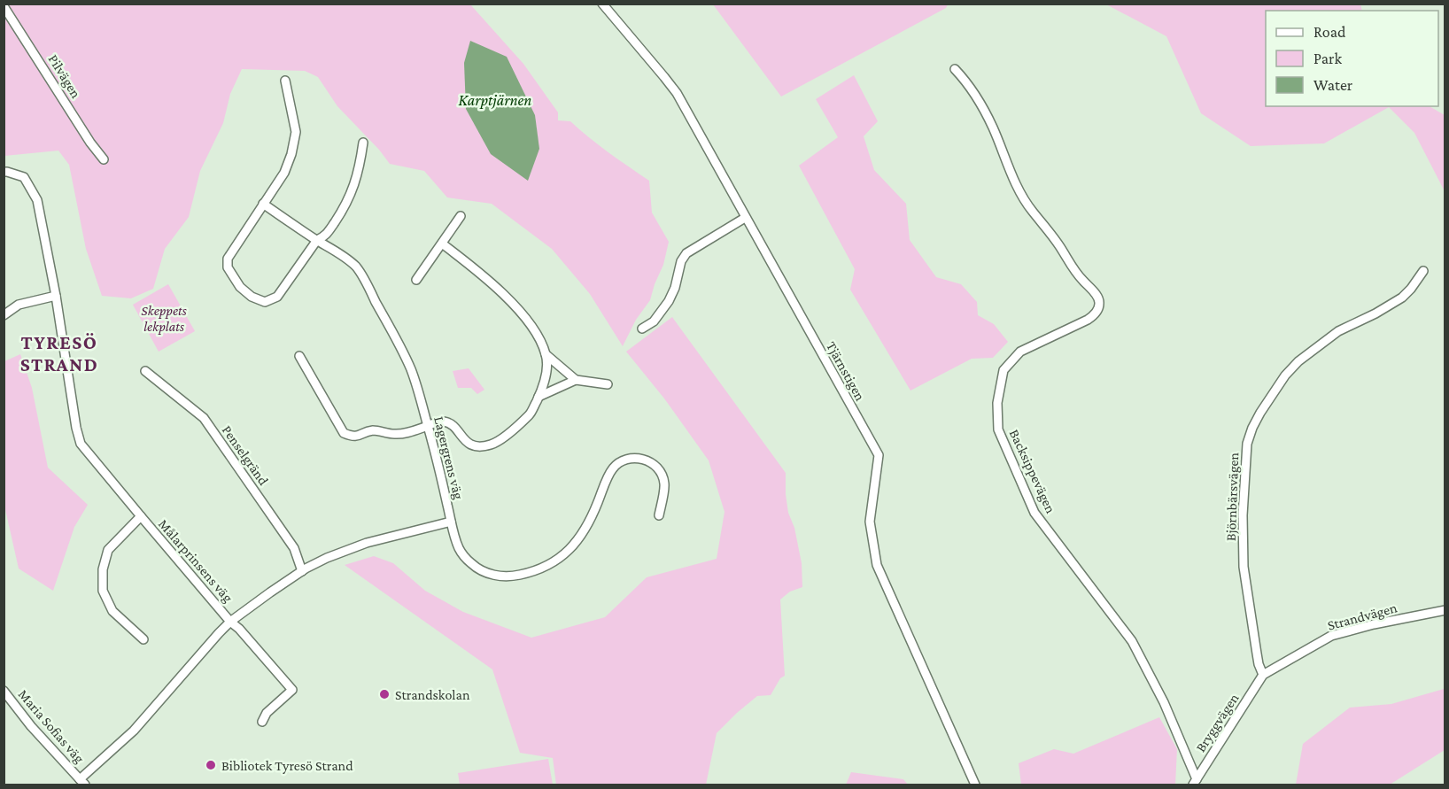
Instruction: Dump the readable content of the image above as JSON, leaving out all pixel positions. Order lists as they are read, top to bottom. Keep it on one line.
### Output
{"streets":{"street":["Pilvägen","Tjärnstigen","Penselgränd","Lagergrens väg","Backsippevägen","Björnbärsvägen","Målarprinsens väg","Strandvägen","Bryggvägen","Maria Sofias väg"]},"crossings":[["Penselgränd","Lagergrens väg"],["Lagergrens väg","Målarprinsens väg"],["Lagergrens väg","Maria Sofias väg"],["Backsippevägen","Bryggvägen"],["Björnbärsvägen","Strandvägen"],["Björnbärsvägen","Bryggvägen"],["Strandvägen","Bryggvägen"]],"districts":["TYRESÖ STRAND"],"water":["Karptjärnen"],"parks":["Skeppets lekplats"],"places":["Strandskolan","Bibliotek Tyresö Strand"],"legend":["Road","Park","Water"]}
